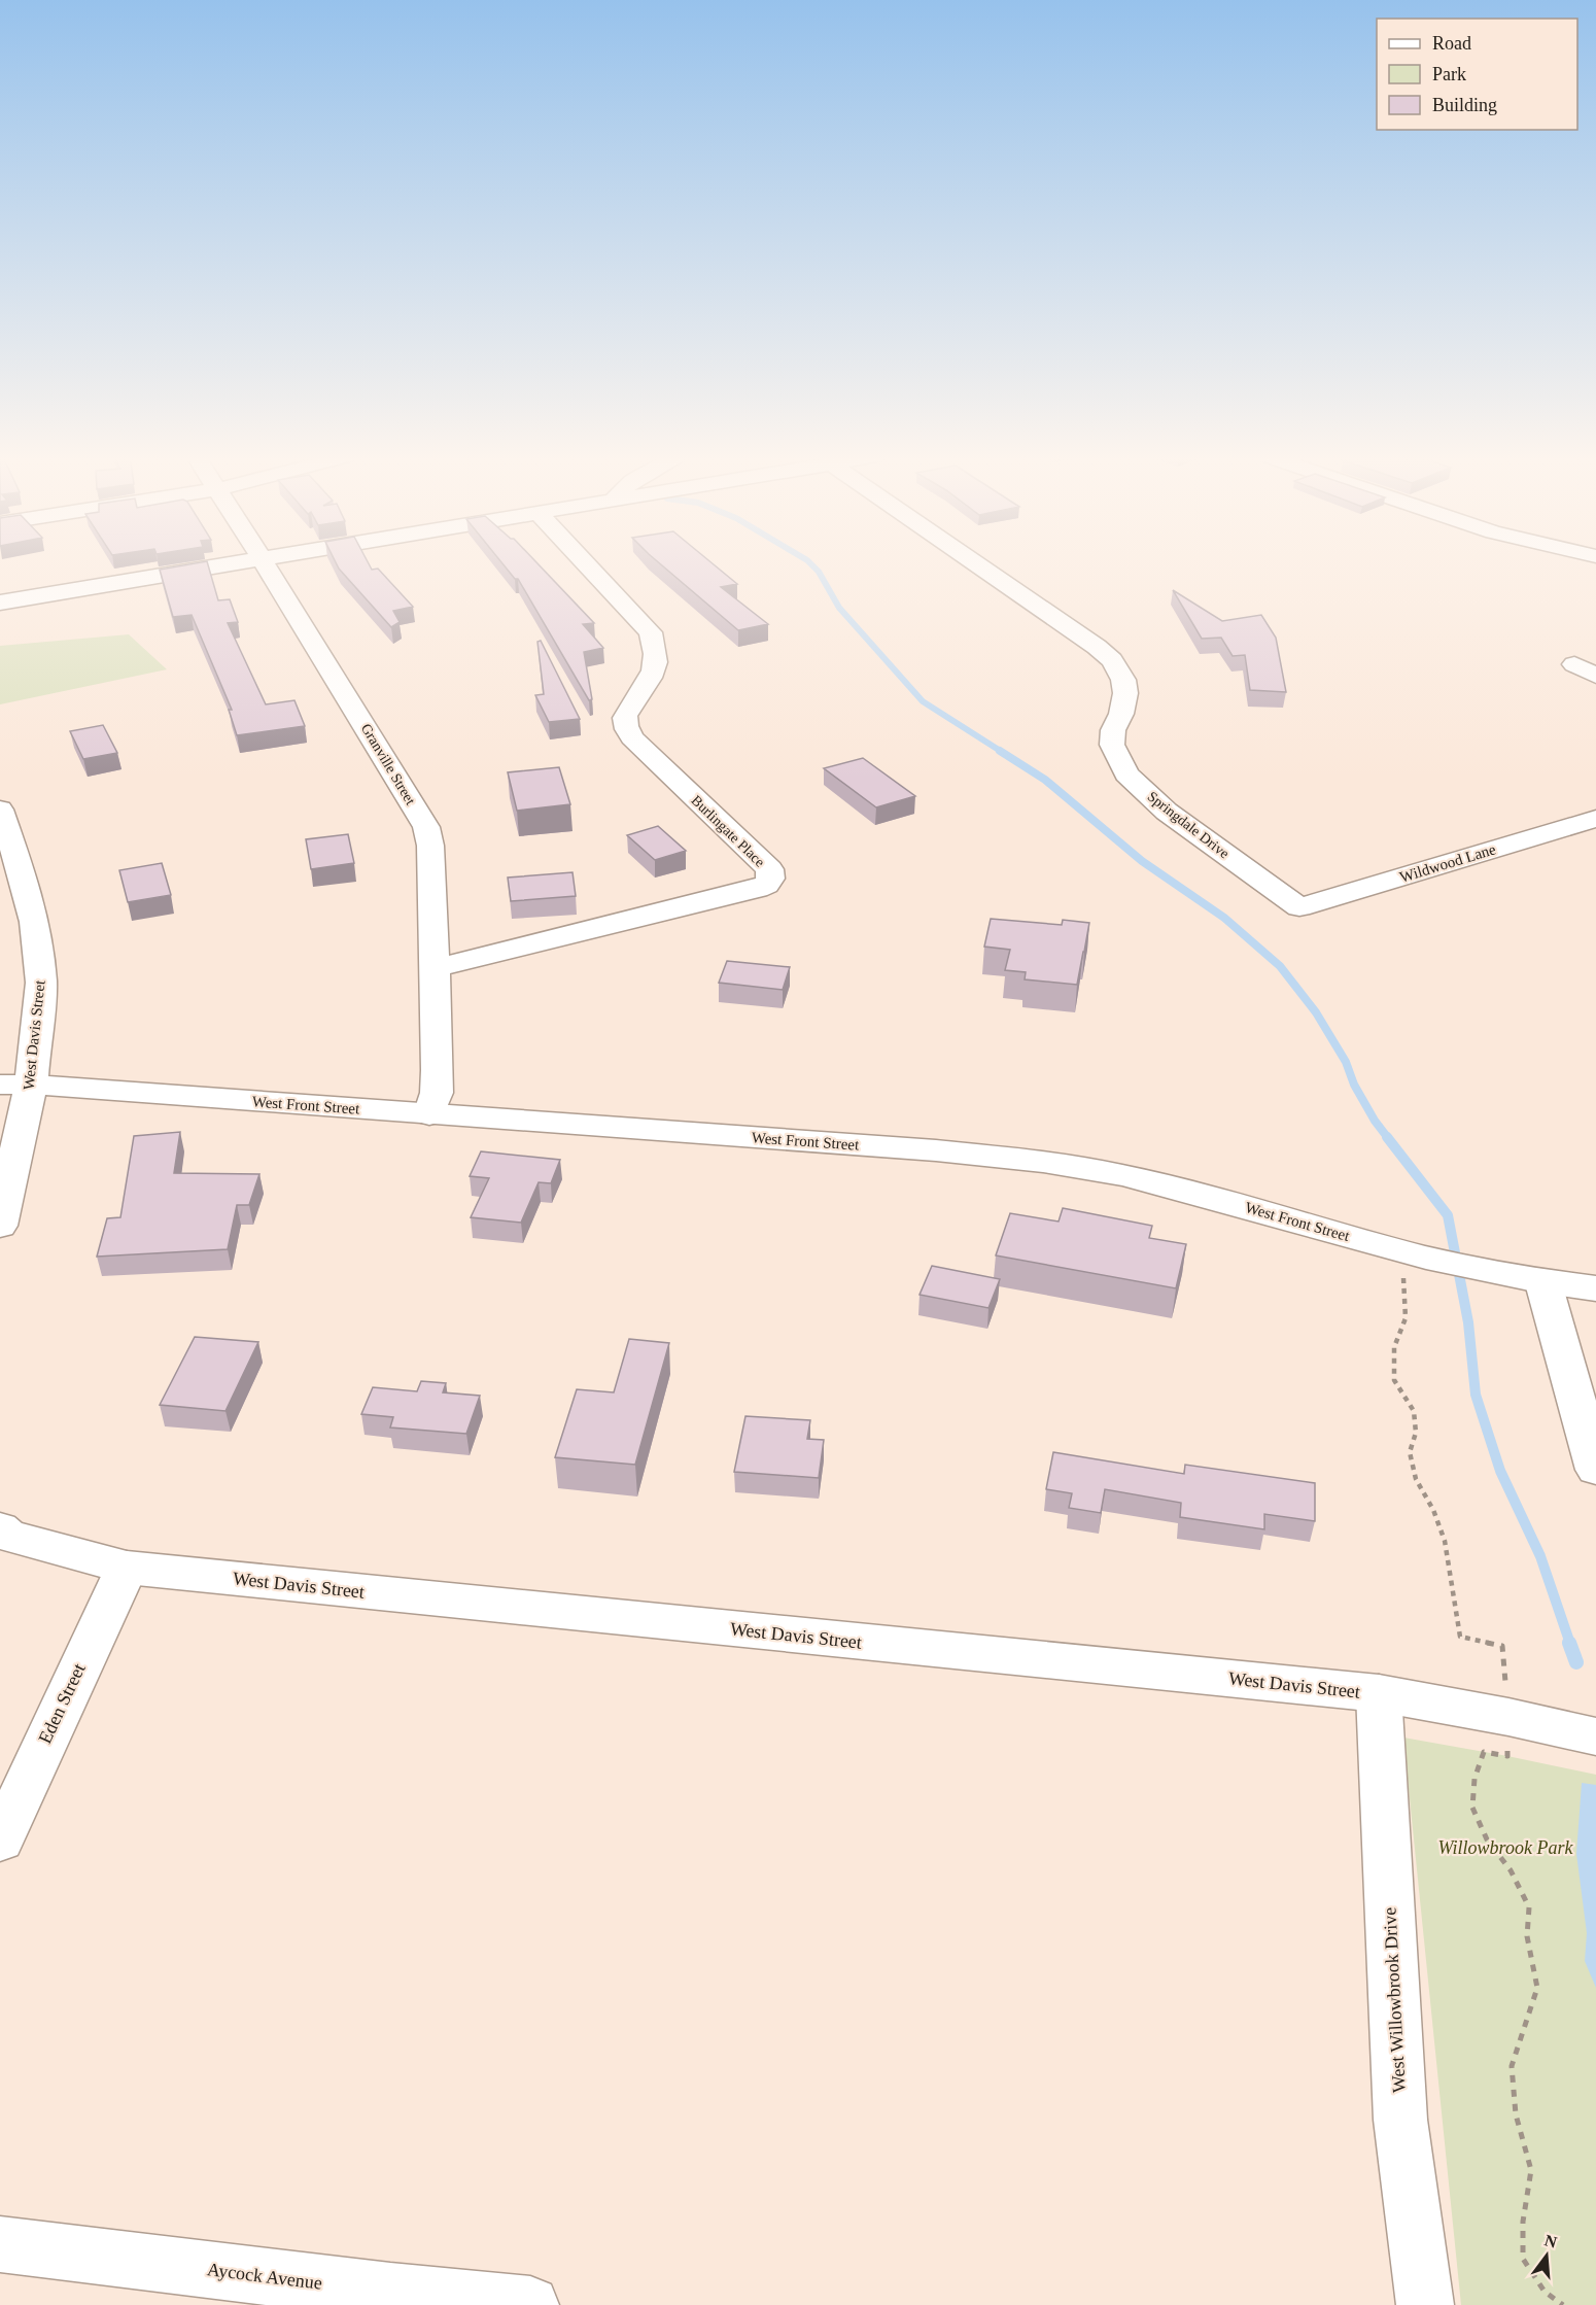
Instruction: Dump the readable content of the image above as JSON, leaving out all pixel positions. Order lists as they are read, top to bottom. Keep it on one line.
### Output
{"streets":{"street":["Granville Street","Springdale Drive","Burlingate Place","Wildwood Lane","West Davis Street","West Front Street","Eden Street","West Willowbrook Drive","Aycock Avenue"]},"crossings":[["Granville Street","Burlingate Place"],["Granville Street","West Front Street"],["Springdale Drive","Wildwood Lane"],["West Davis Street","West Front Street"],["West Davis Street","Eden Street"],["West Davis Street","West Willowbrook Drive"]],"parks":["Willowbrook Park"],"legend":["Road","Park","Building"],"north":"top"}
